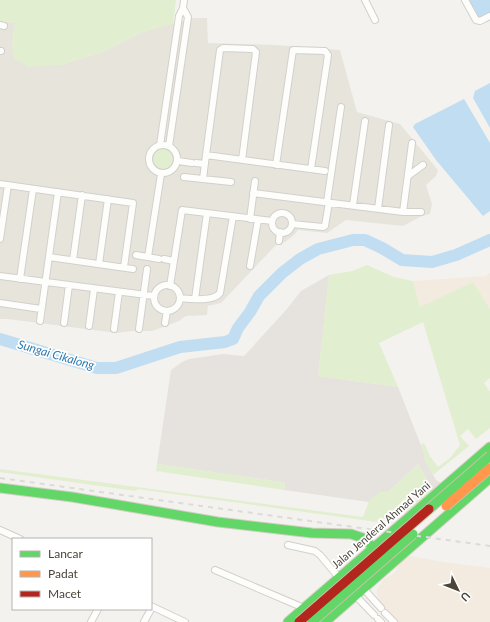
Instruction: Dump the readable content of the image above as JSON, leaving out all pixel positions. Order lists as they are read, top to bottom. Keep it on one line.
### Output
{"streets":{"main road":["Jalan Jenderal Ahmad Yani"]},"water":["Sungai Cikalong"],"legend":["Lancar","Padat","Macet"],"north":"bottom right"}
